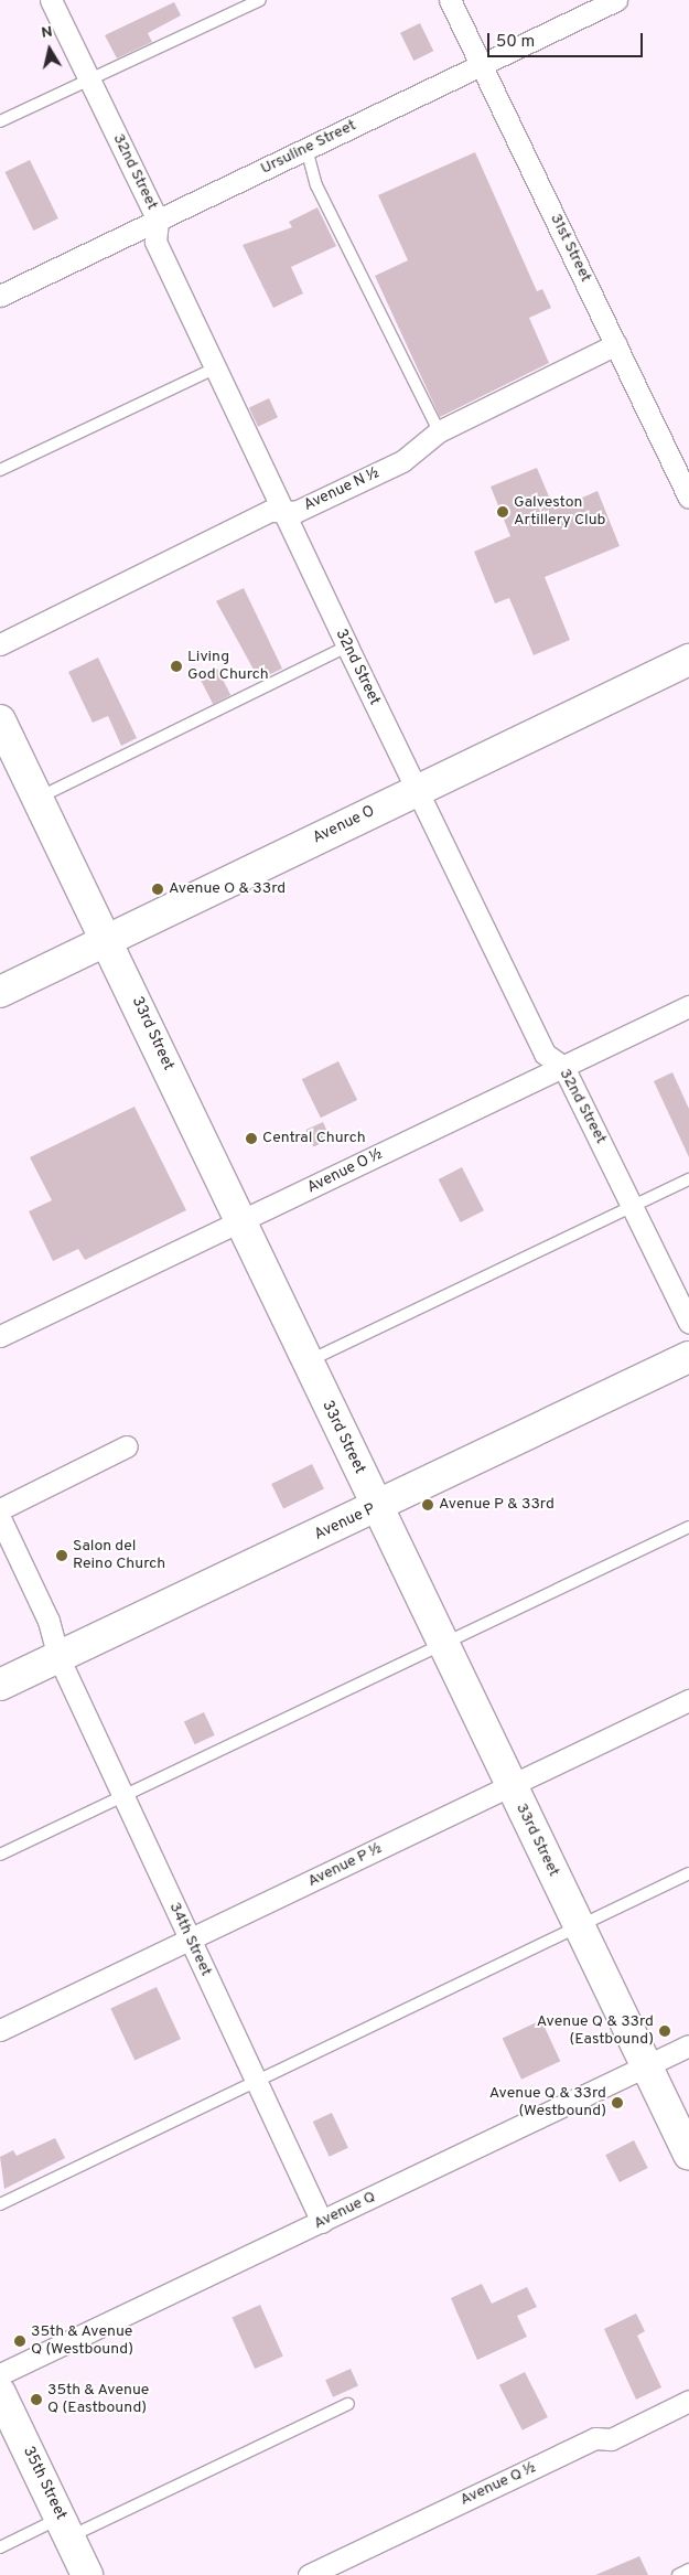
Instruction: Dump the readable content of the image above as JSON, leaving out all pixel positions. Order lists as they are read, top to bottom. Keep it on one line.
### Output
{"streets":{"street":["Ursuline Street","32nd Street","31st Street","Avenue N ½","Avenue O","33rd Street","Avenue O ½","Avenue P","Avenue P ½","34th Street","Avenue Q","35th Street","Avenue Q ½"]},"crossings":[["Ursuline Street","32nd Street"],["Ursuline Street","31st Street"],["32nd Street","Avenue N ½"],["32nd Street","Avenue O"],["32nd Street","Avenue O ½"],["31st Street","Avenue N ½"],["Avenue O","33rd Street"],["33rd Street","Avenue O ½"],["33rd Street","Avenue P"],["33rd Street","Avenue P ½"],["33rd Street","Avenue Q"],["Avenue P","34th Street"],["Avenue P ½","34th Street"],["34th Street","Avenue Q"]],"places":["Galveston Artillery Club","Living God Church","Avenue O & 33rd","Central Church","Avenue P & 33rd","Salon del Reino Church","Avenue Q & 33rd (Eastbound)","Avenue Q & 33rd (Westbound)","35th & Avenue Q (Westbound)","35th & Avenue Q (Eastbound)"],"scale_bar":"50 m","north":"top"}
